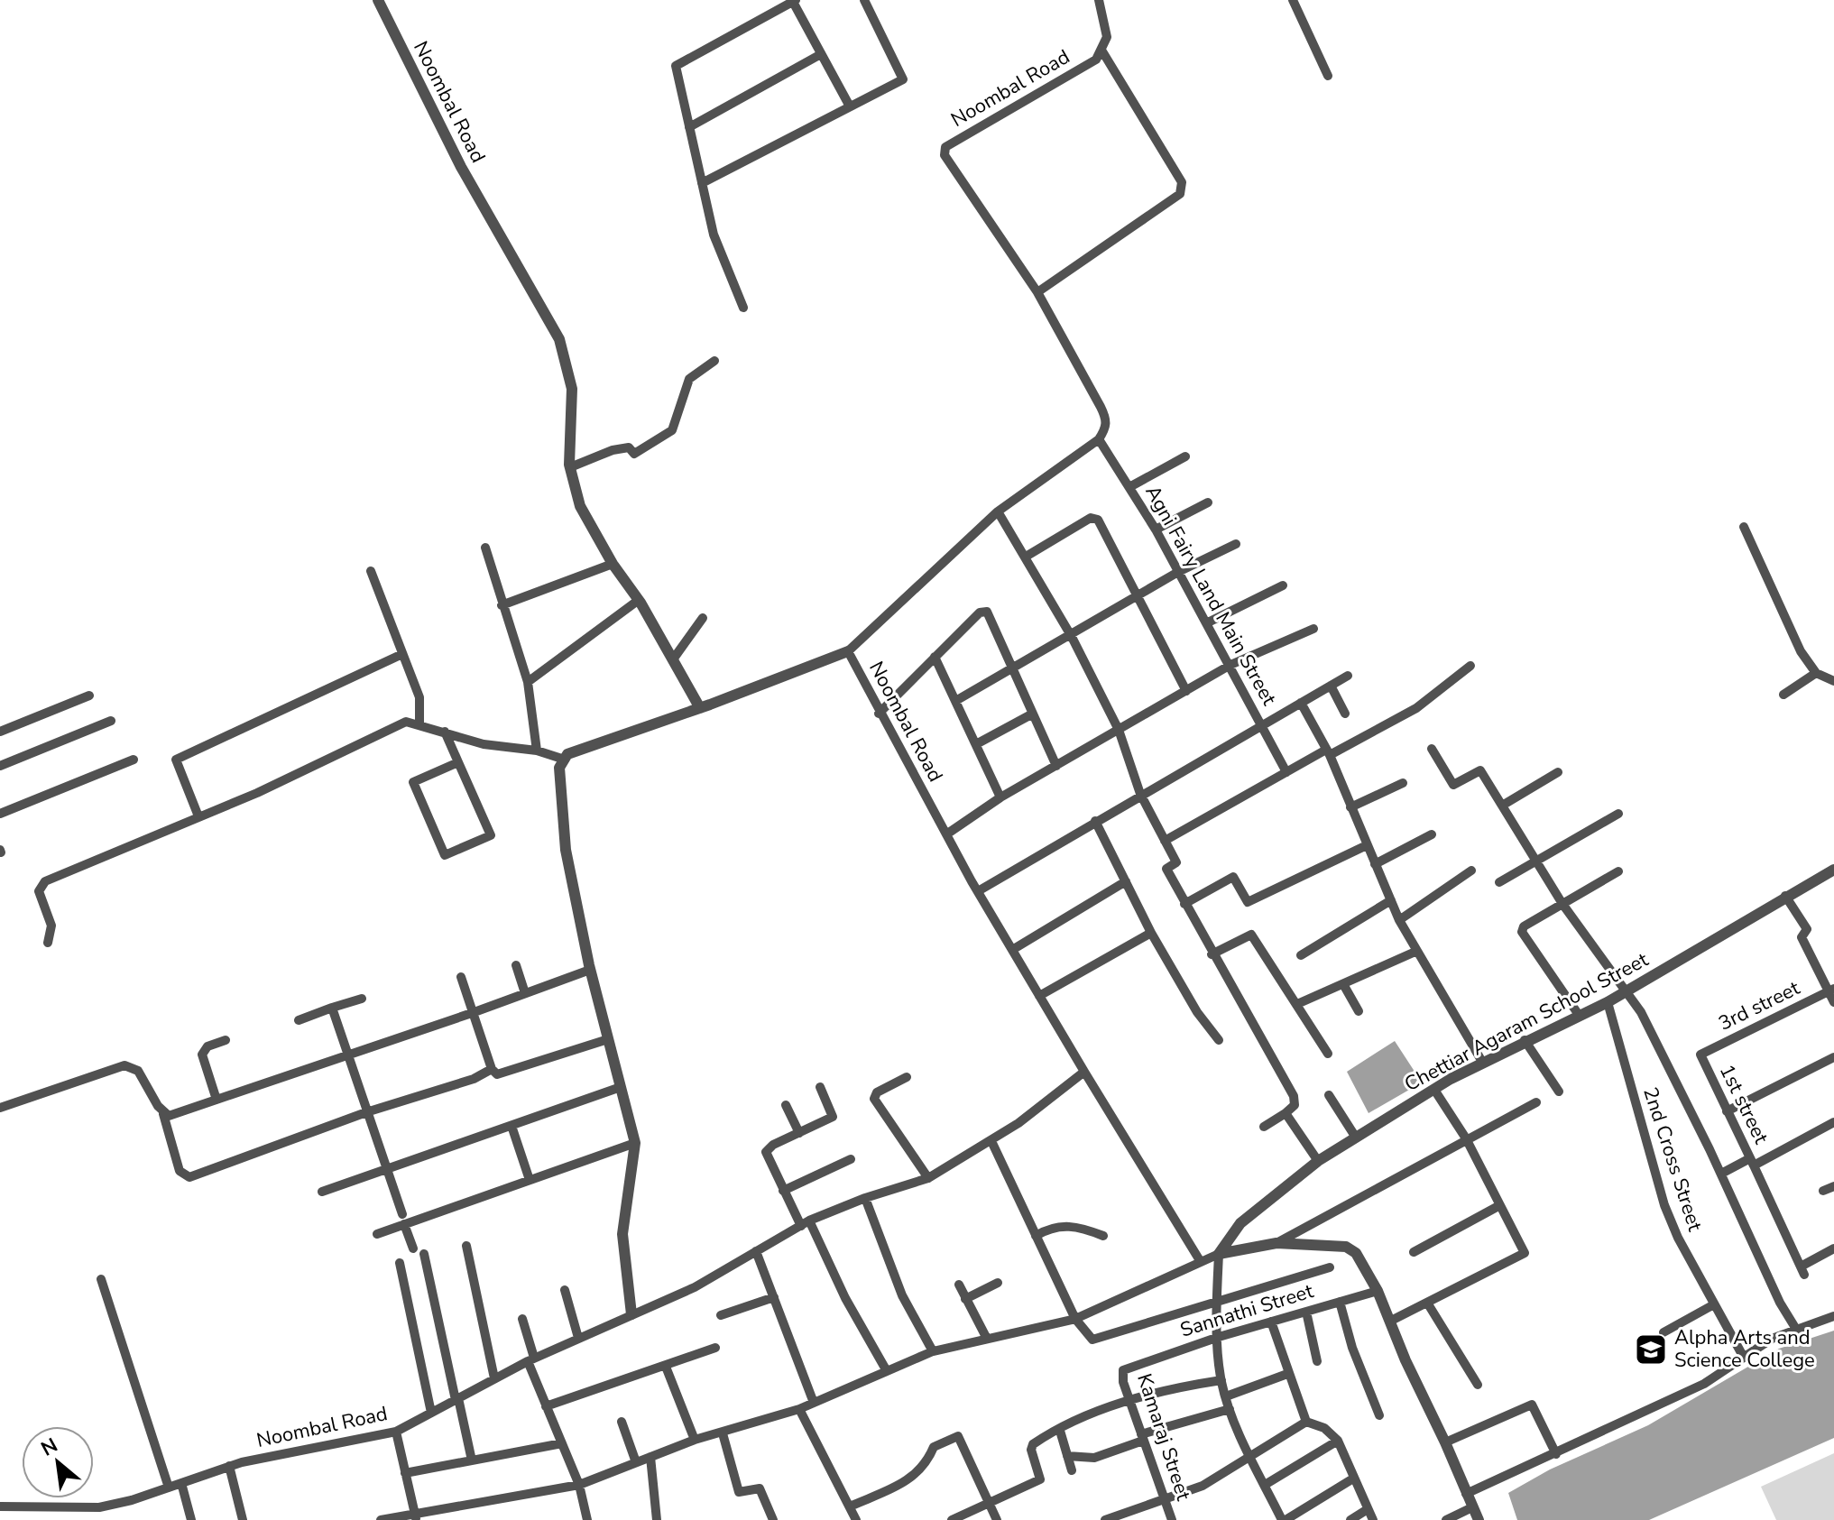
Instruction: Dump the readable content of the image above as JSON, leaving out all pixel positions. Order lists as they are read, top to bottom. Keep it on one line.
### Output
{"streets":{"street":["Noombal Road","Agni Fairy Land Main Street","3rd street","Chettiar Agaram School Street","1st street","2nd Cross Street","Sannathi Street","Kamaraj Street"]},"crossings":[["Noombal Road","Agni Fairy Land Main Street"],["3rd street","1st street"],["Chettiar Agaram School Street","2nd Cross Street"],["Sannathi Street","Kamaraj Street"]],"places":{"school or university":["Alpha Arts and Science College"]},"north":"top left"}
